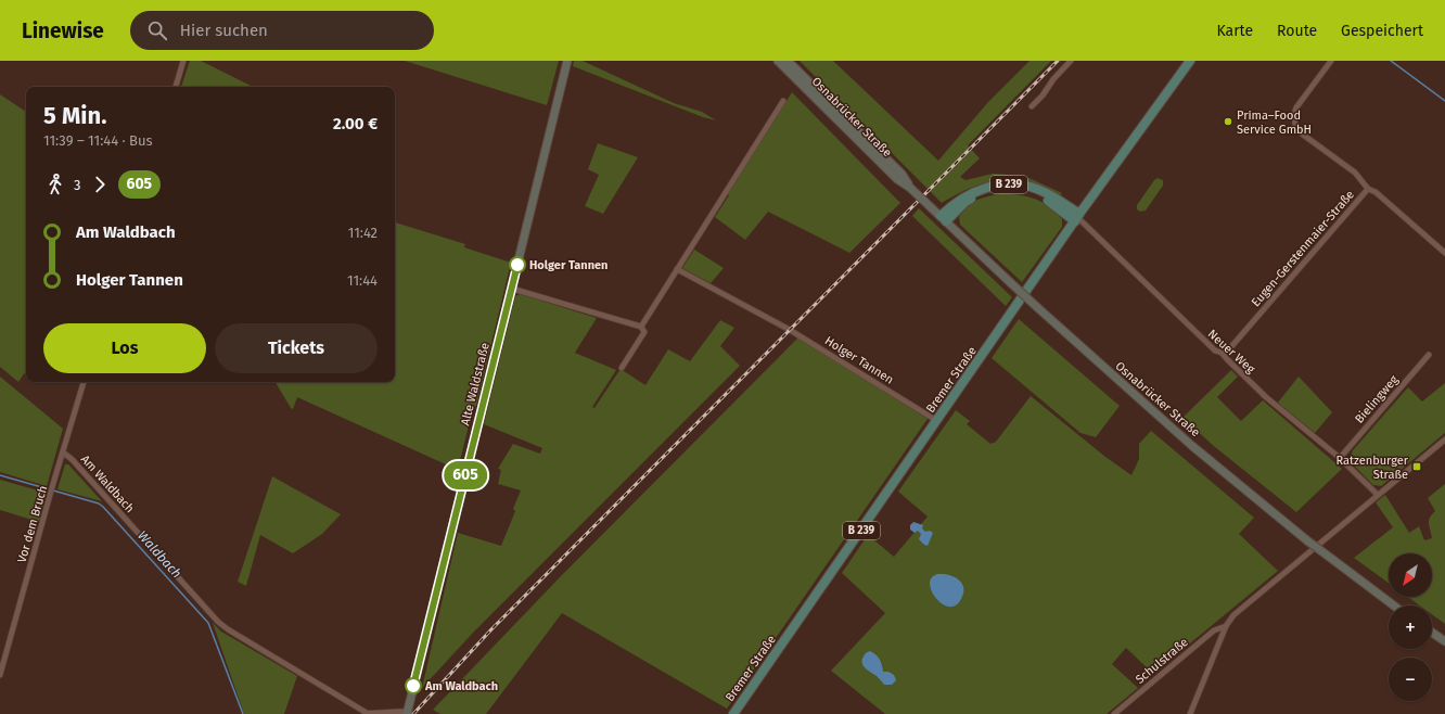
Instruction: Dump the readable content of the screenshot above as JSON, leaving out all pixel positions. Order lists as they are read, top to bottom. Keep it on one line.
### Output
{"streets":{"main road":["Osnabrücker Straße","B 239","Bremer Straße","Alte Waldstraße"],"street":["Eugen-Gerstenmaier-Straße","Neuer Weg","Holger Tannen","Bielingweg","Am Waldbach","Vor dem Bruch","Schulstraße"]},"crossings":[["Osnabrücker Straße","B 239"],["B 239","Neuer Weg"],["B 239","Bremer Straße"],["Eugen-Gerstenmaier-Straße","Neuer Weg"],["Neuer Weg","Bremer Straße"],["Neuer Weg","Bielingweg"],["Holger Tannen","Bremer Straße"],["Alte Waldstraße","Am Waldbach"],["Am Waldbach","Vor dem Bruch"]],"water":["Waldbach"],"places":{"other":["Prima–Food Service GmbH","Holger Tannen","Am Waldbach"],"transit":["Ratzenburger Straße"]},"lines":["bus line 605"],"north":"bottom left","page":{"header":"Linewise","search":"Hier suchen","nav":["Karte","Route","Gespeichert"],"on_map":"605","heading":["5 Min.","11:39 – 11:44 · Bus","2.00 €"],"legs":["3","605"],"list":[{"name":"Am Waldbach","value":"11:42"},{"name":"Holger Tannen","value":"11:44"}],"buttons":["Los","Tickets"],"map_buttons":["+","−"]}}
